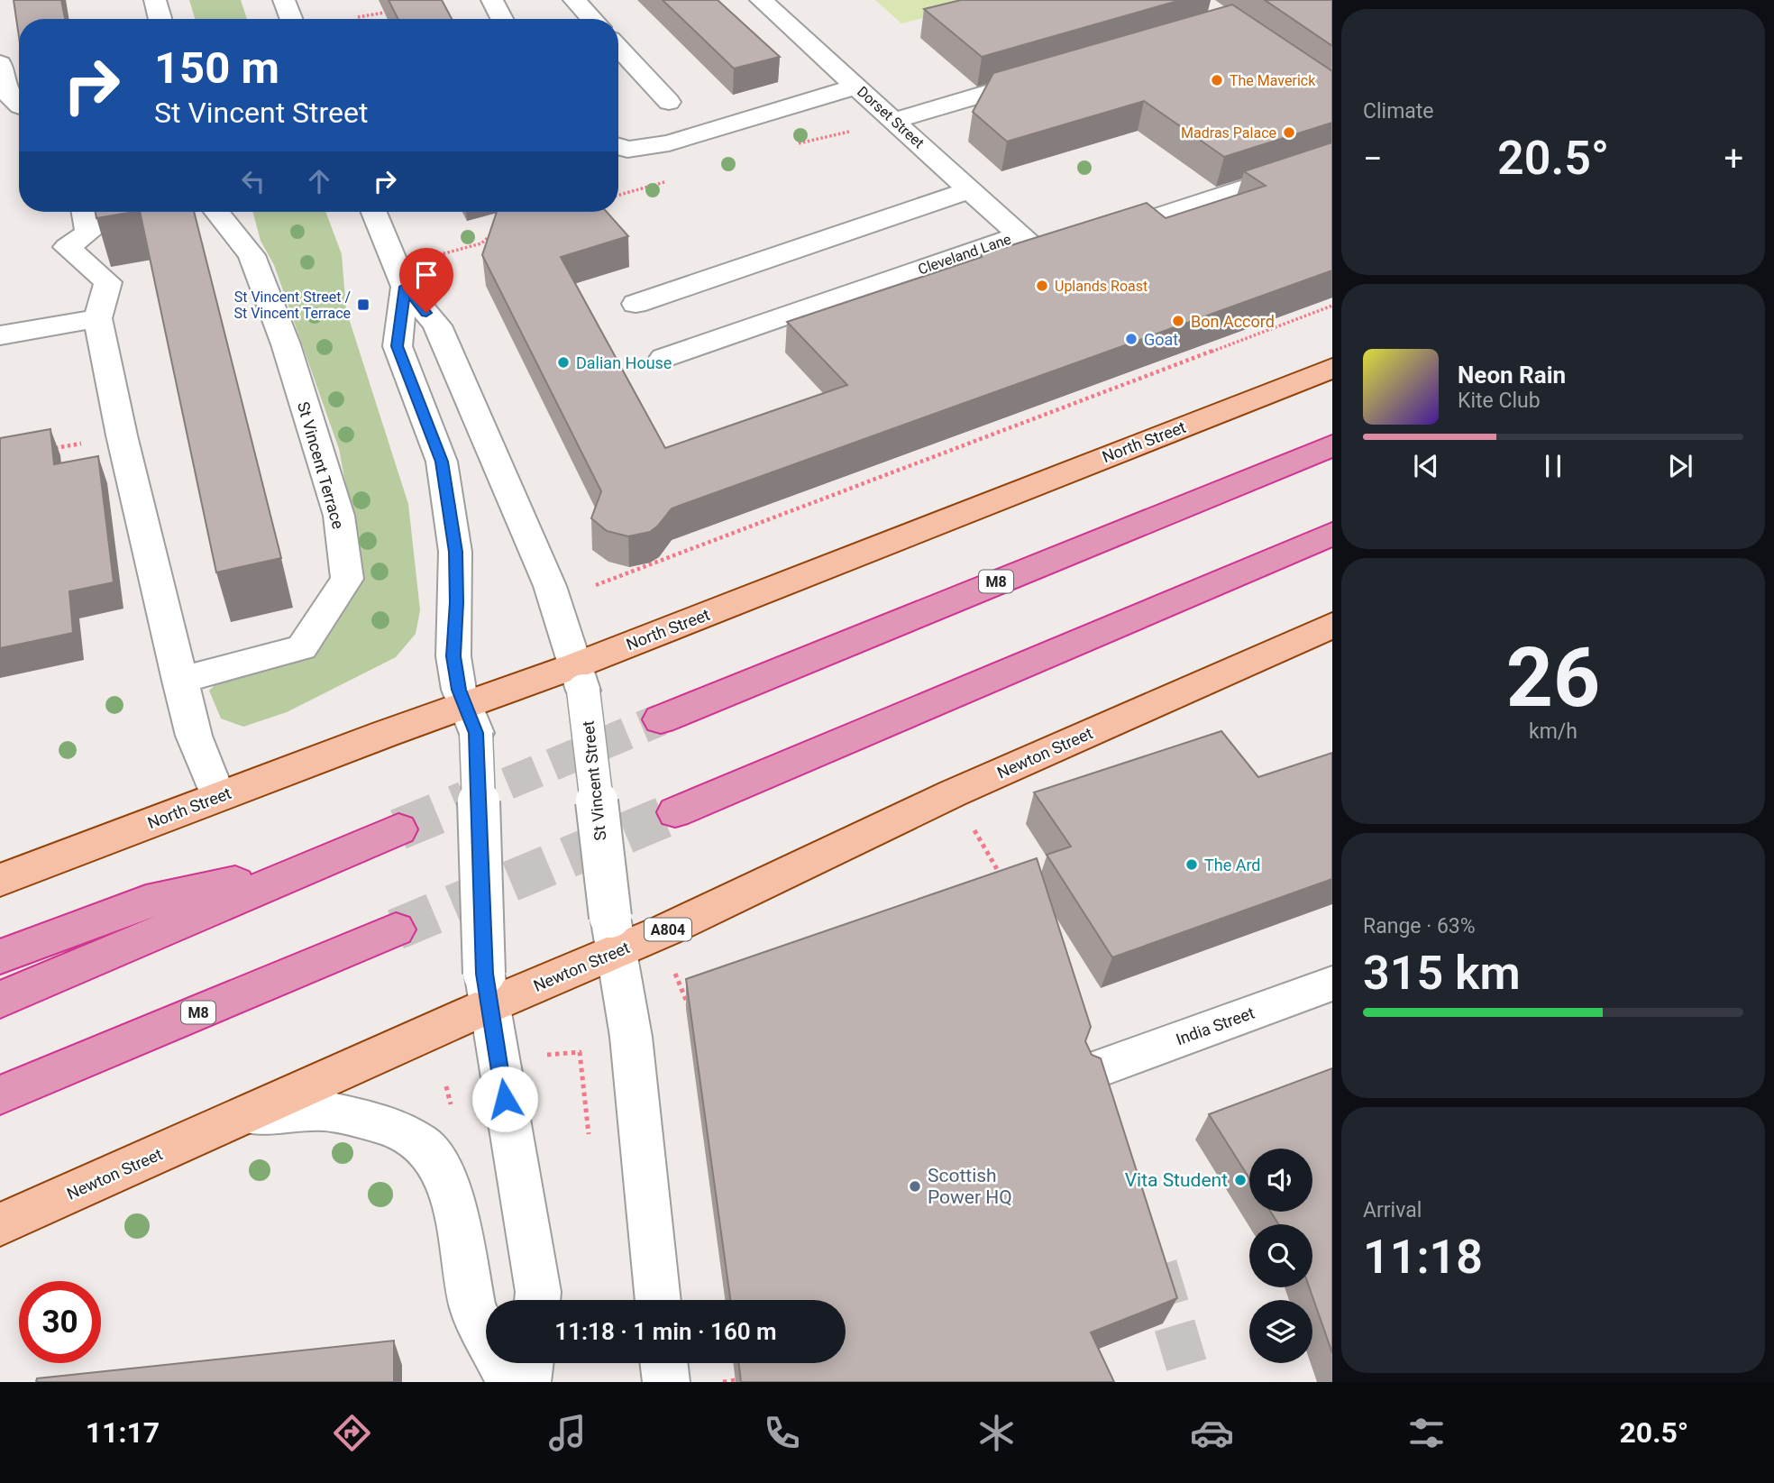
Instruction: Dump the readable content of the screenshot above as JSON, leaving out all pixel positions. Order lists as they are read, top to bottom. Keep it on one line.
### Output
{"streets":{"highway":["M8"],"main road":["North Street","Newton Street","A804"],"street":["Dorset Street","Cleveland Lane","St Vincent Terrace","St Vincent Street","India Street"]},"crossings":[["Dorset Street","Cleveland Lane"],["North Street","St Vincent Street"],["Newton Street","St Vincent Street"]],"places":{"other":["The Maverick","Madras Palace","Uplands Roast","Bon Accord","Goat","Dalian House","The Ard","Vita Student","Scottish Power HQ"],"transit":["St Vincent Street / St Vincent Terrace"]},"page":{"tile":["Climate",["26","km/h"],["Range · 63%","315 km"],["Arrival","11:18"]],"turn":["150 m","St Vincent Street"],"heat":["−","20.5°","+"],"song":["Neon Rain","Kite Club"],"limit":"30","trip":"11:18 · 1 min · 160 m","tabs":["11:17","20.5°"]}}
